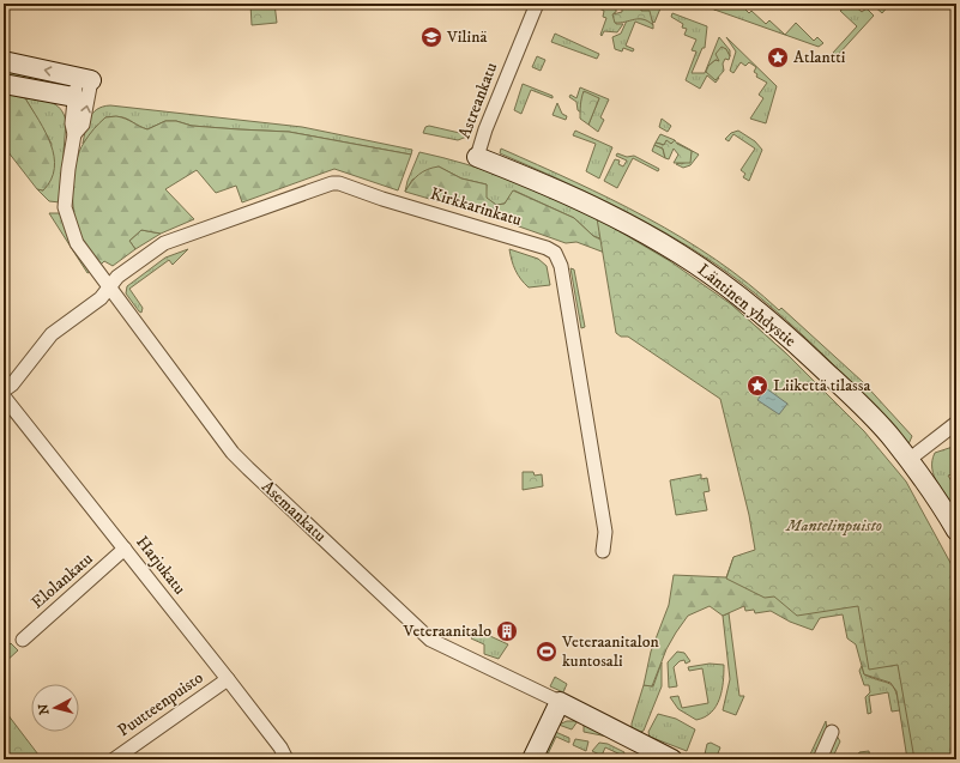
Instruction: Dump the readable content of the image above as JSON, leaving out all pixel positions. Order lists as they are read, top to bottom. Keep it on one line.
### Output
{"streets":{"main road":["Läntinen yhdystie","Asemankatu"],"street":["Astreankatu","Kirkkarinkatu","Harjukatu","Elolankatu","Puutteenpuisto"]},"crossings":[["Astreankatu","Läntinen yhdystie"],["Kirkkarinkatu","Asemankatu"],["Harjukatu","Elolankatu"],["Harjukatu","Puutteenpuisto"]],"parks":["Mantelinpuisto"],"places":{"school or university":["Vilinä"],"place":["Atlantti","Liikettä tilassa"],"building":["Veteraanitalo"],"sports":["Veteraanitalon kuntosali"]},"north":"left"}
